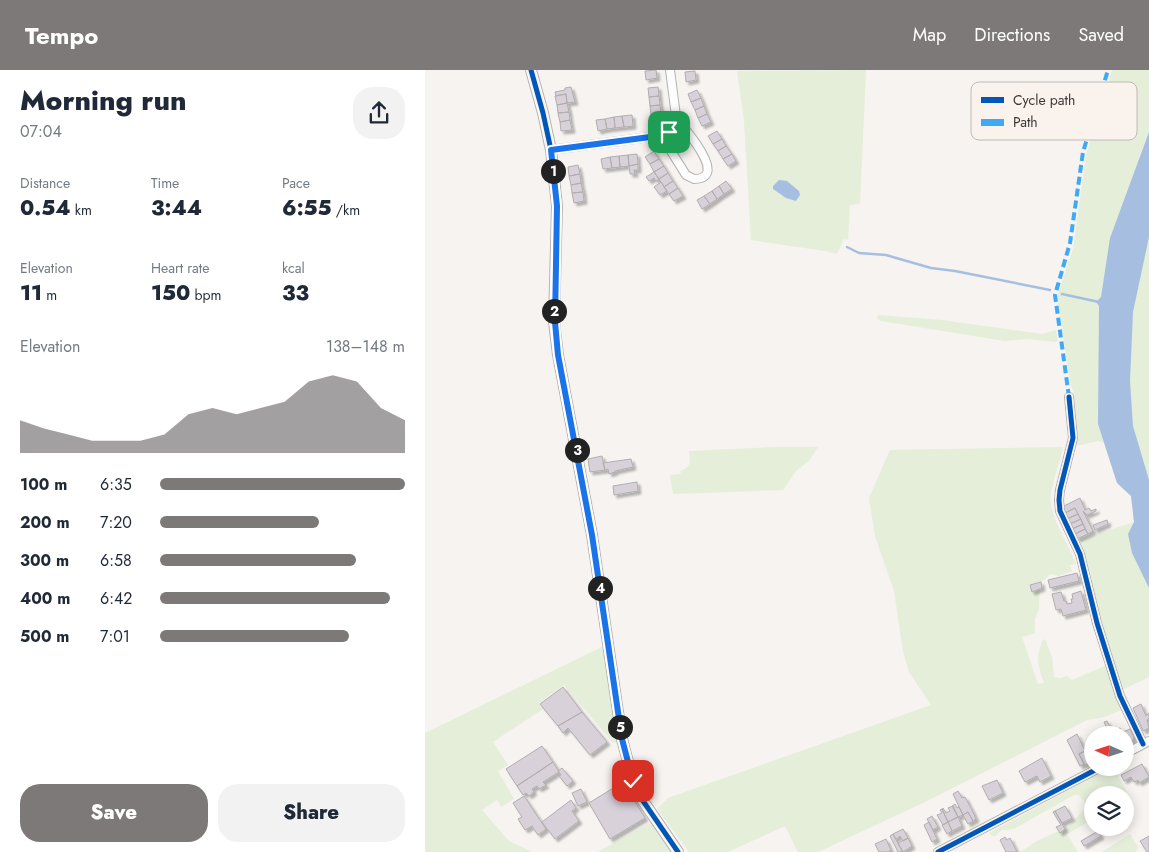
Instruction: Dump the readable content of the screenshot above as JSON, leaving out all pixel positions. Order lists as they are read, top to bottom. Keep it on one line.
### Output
{"legend":["Cycle path","Path"],"north":"left","page":{"header":"Tempo","nav":["Map","Directions","Saved"],"heading":["Morning run","07:04"],"stats":[["Distance","0.54 km"],["Time","3:44"],["Pace","6:55 /km"],["Elevation","11 m"],["Heart rate","150 bpm"],["kcal","33"]],"pins":["1","2","3","4","5"],"chart":["Elevation","138–148 m"],"list":[{"name":"100 m","note":"6:35"},{"name":"200 m","note":"7:20"},{"name":"300 m","note":"6:58"},{"name":"400 m","note":"6:42"},{"name":"500 m","note":"7:01"}],"buttons":["Save","Share"]}}
